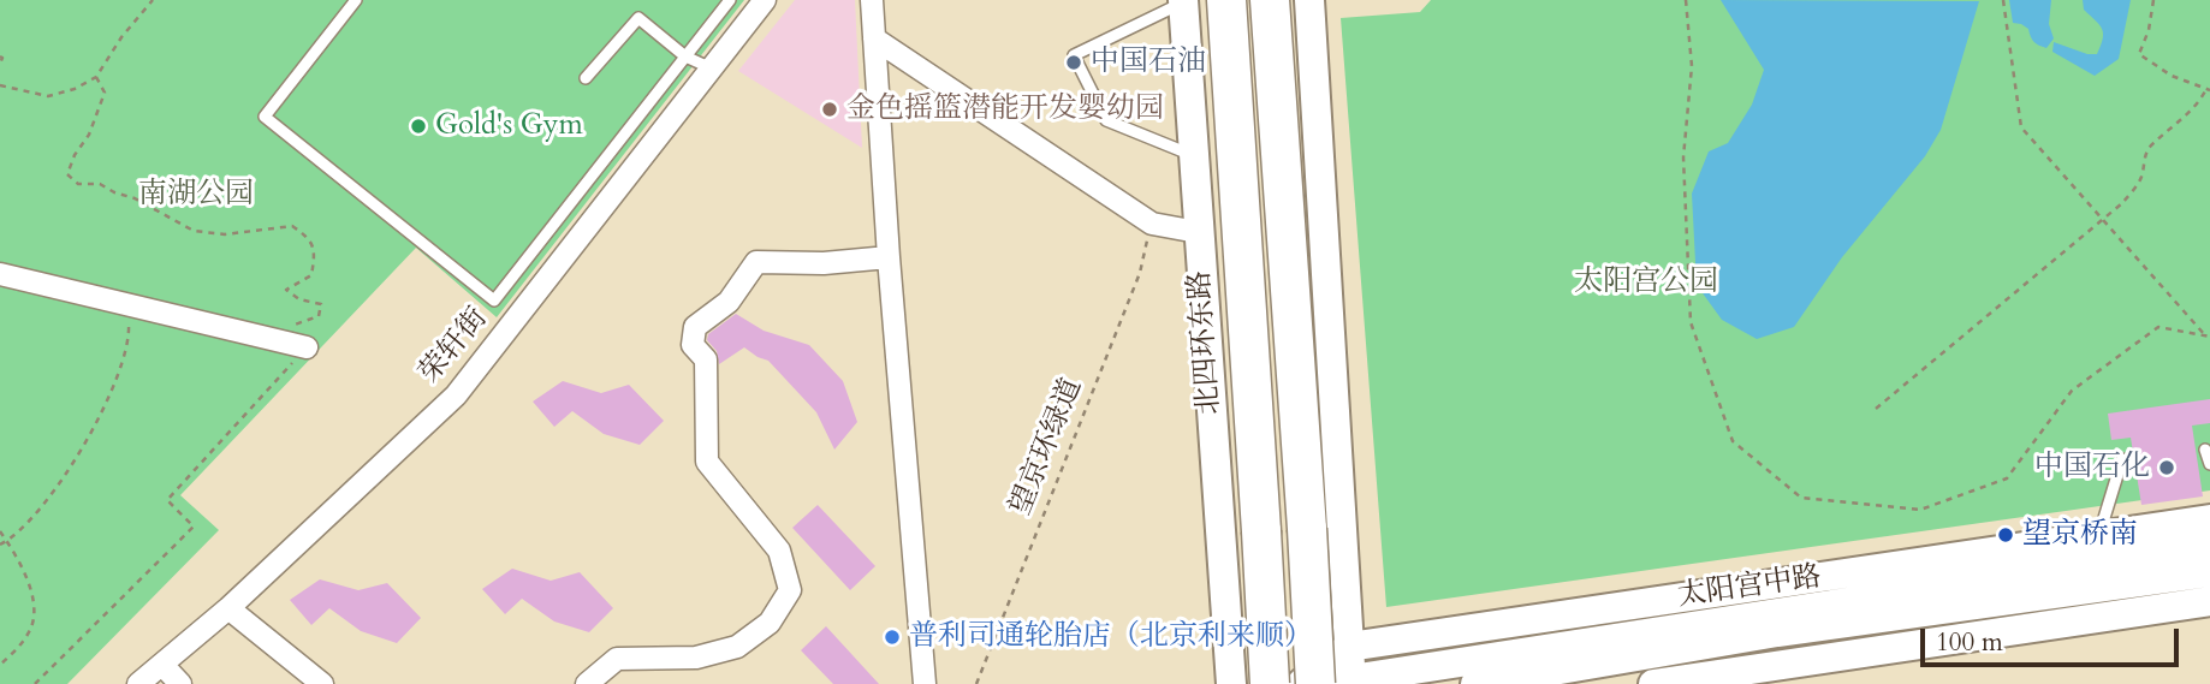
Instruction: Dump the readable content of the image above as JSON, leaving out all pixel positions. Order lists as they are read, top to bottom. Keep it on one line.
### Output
{"streets":{"highway":["北四环东路"],"street":["荣轩街","太阳宫中路"],"path":["望京环绿道"]},"parks":["南湖公园","太阳宫公园"],"places":["中国石油","金色摇篮潜能开发婴幼园","Gold's Gym","中国石化","望京桥南","普利司通轮胎店（北京利来顺）"],"scale_bar":"100 m"}
